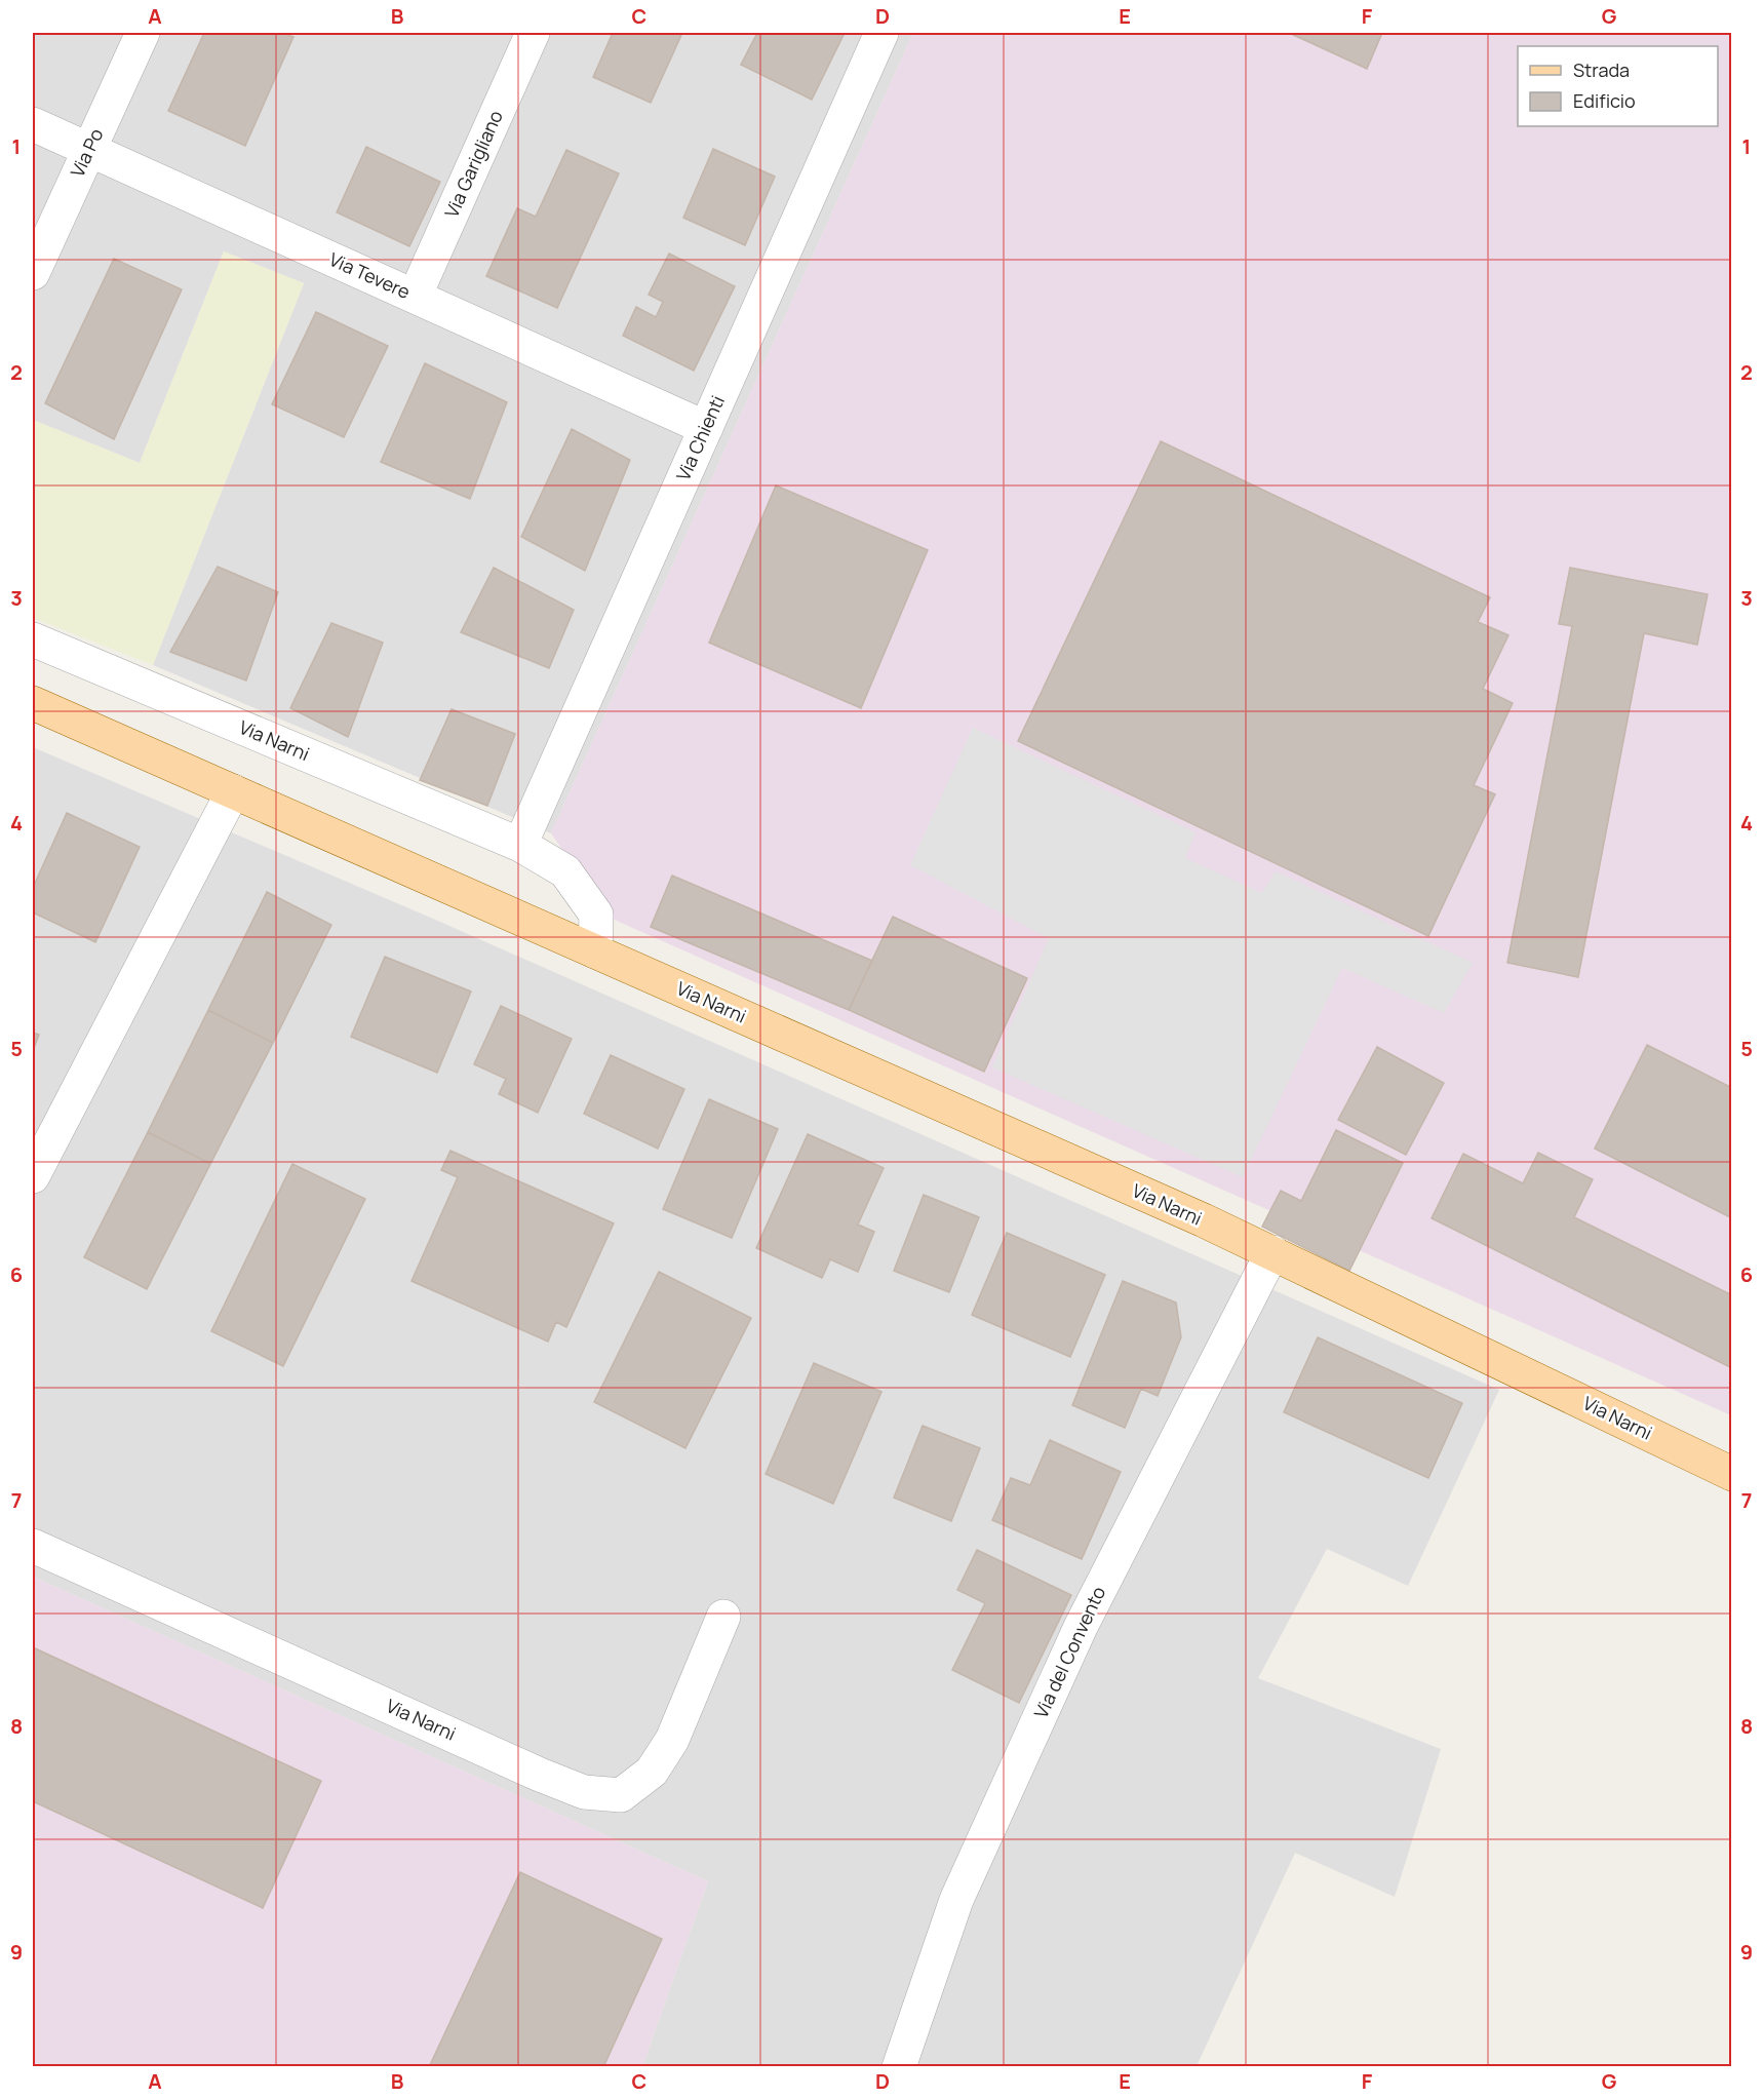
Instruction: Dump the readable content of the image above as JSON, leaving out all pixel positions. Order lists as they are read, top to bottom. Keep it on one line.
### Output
{"streets":{"main road":["Via Narni"],"street":["Via Po","Via Garigliano","Via Tevere","Via Chienti","Via del Convento"]},"crossings":[["Via Po","Via Tevere"],["Via Garigliano","Via Tevere"],["Via Tevere","Via Chienti"],["Via Chienti","Via Narni"],["Via Narni","Via del Convento"]],"legend":["Strada","Edificio"],"grid":{"columns":["A","B","C","D","E","F","G"],"rows":["1","2","3","4","5","6","7","8","9"]}}
